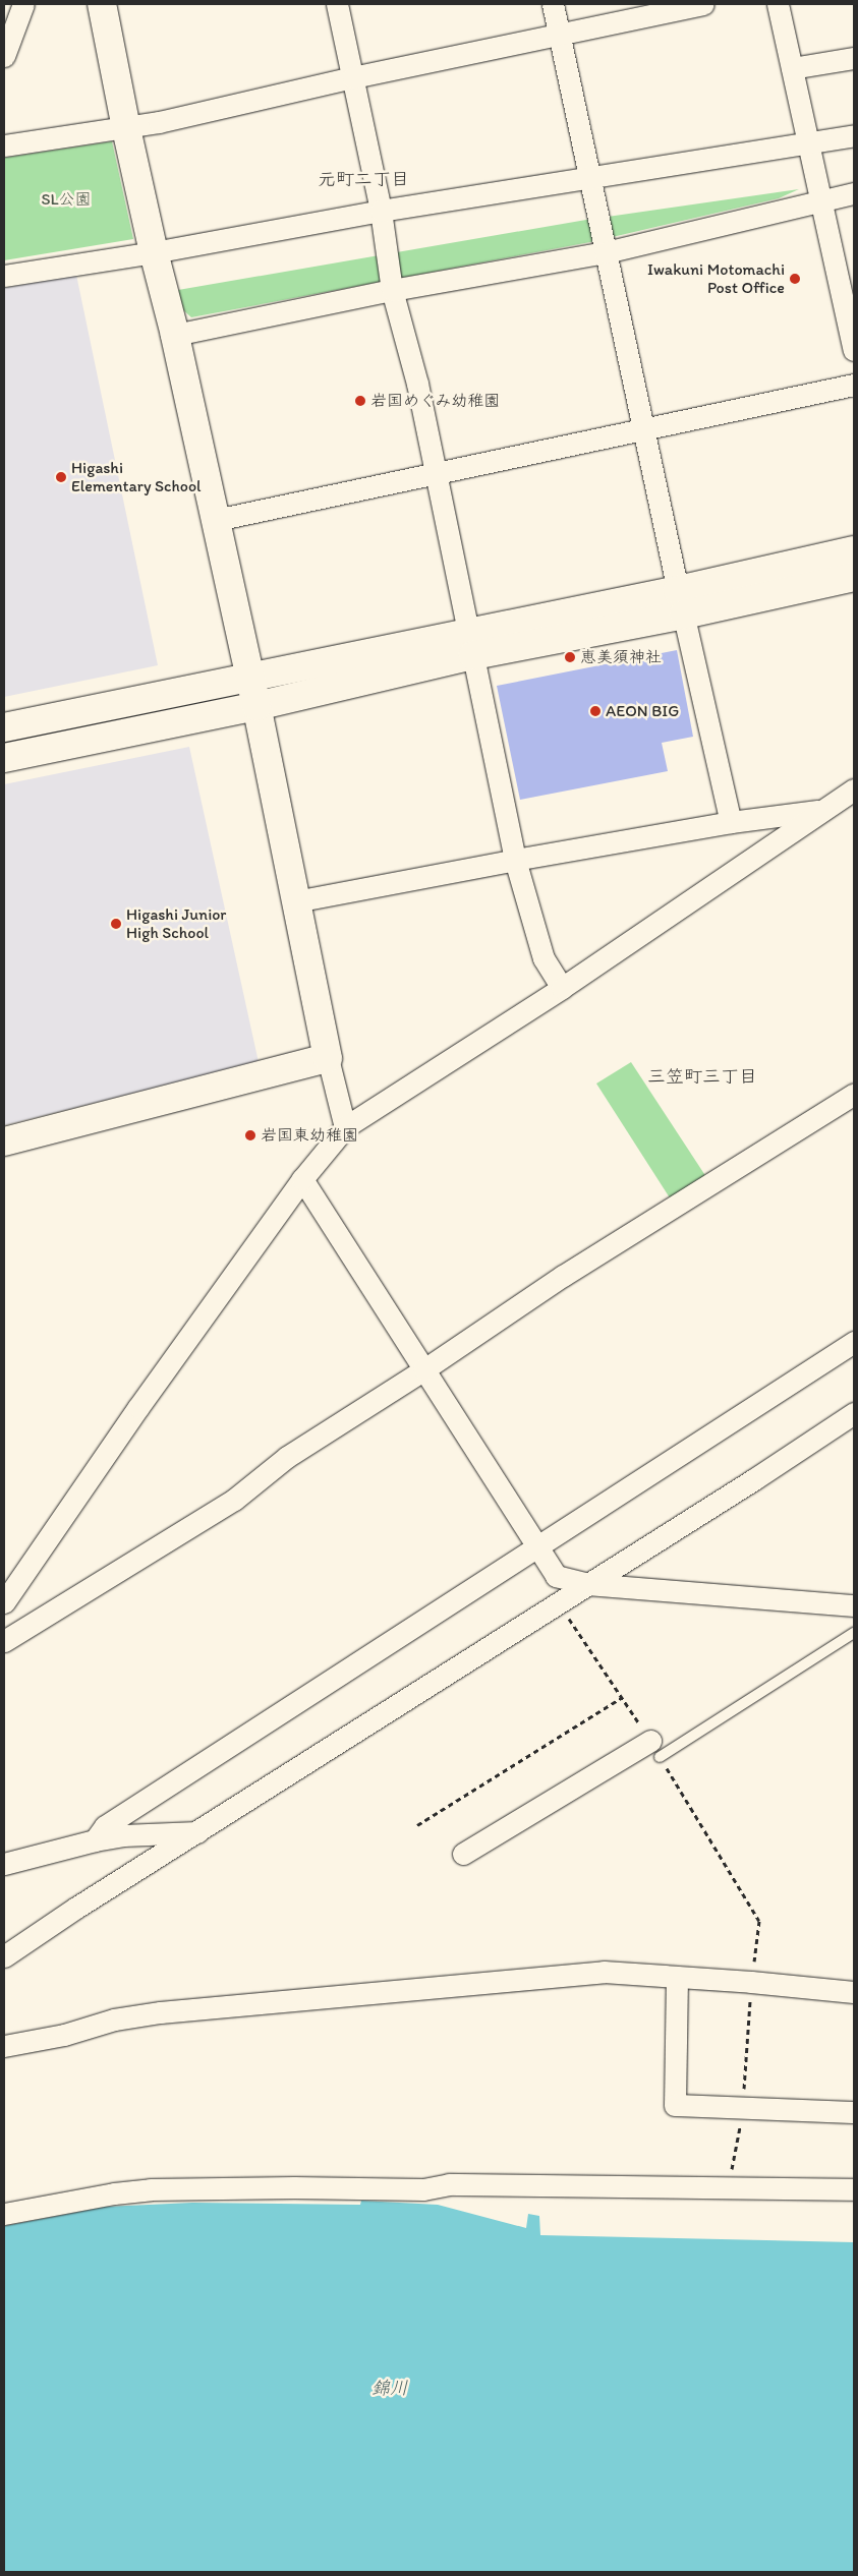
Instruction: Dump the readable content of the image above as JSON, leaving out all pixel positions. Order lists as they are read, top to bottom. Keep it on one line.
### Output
{"districts":["元町二丁目","三笠町三丁目"],"water":["錦川"],"parks":["SL公園"],"places":["Iwakuni Motomachi Post Office","岩国めぐみ幼稚園","Higashi Elementary School","恵美須神社","AEON BIG","Higashi Junior High School","岩国東幼稚園"]}
